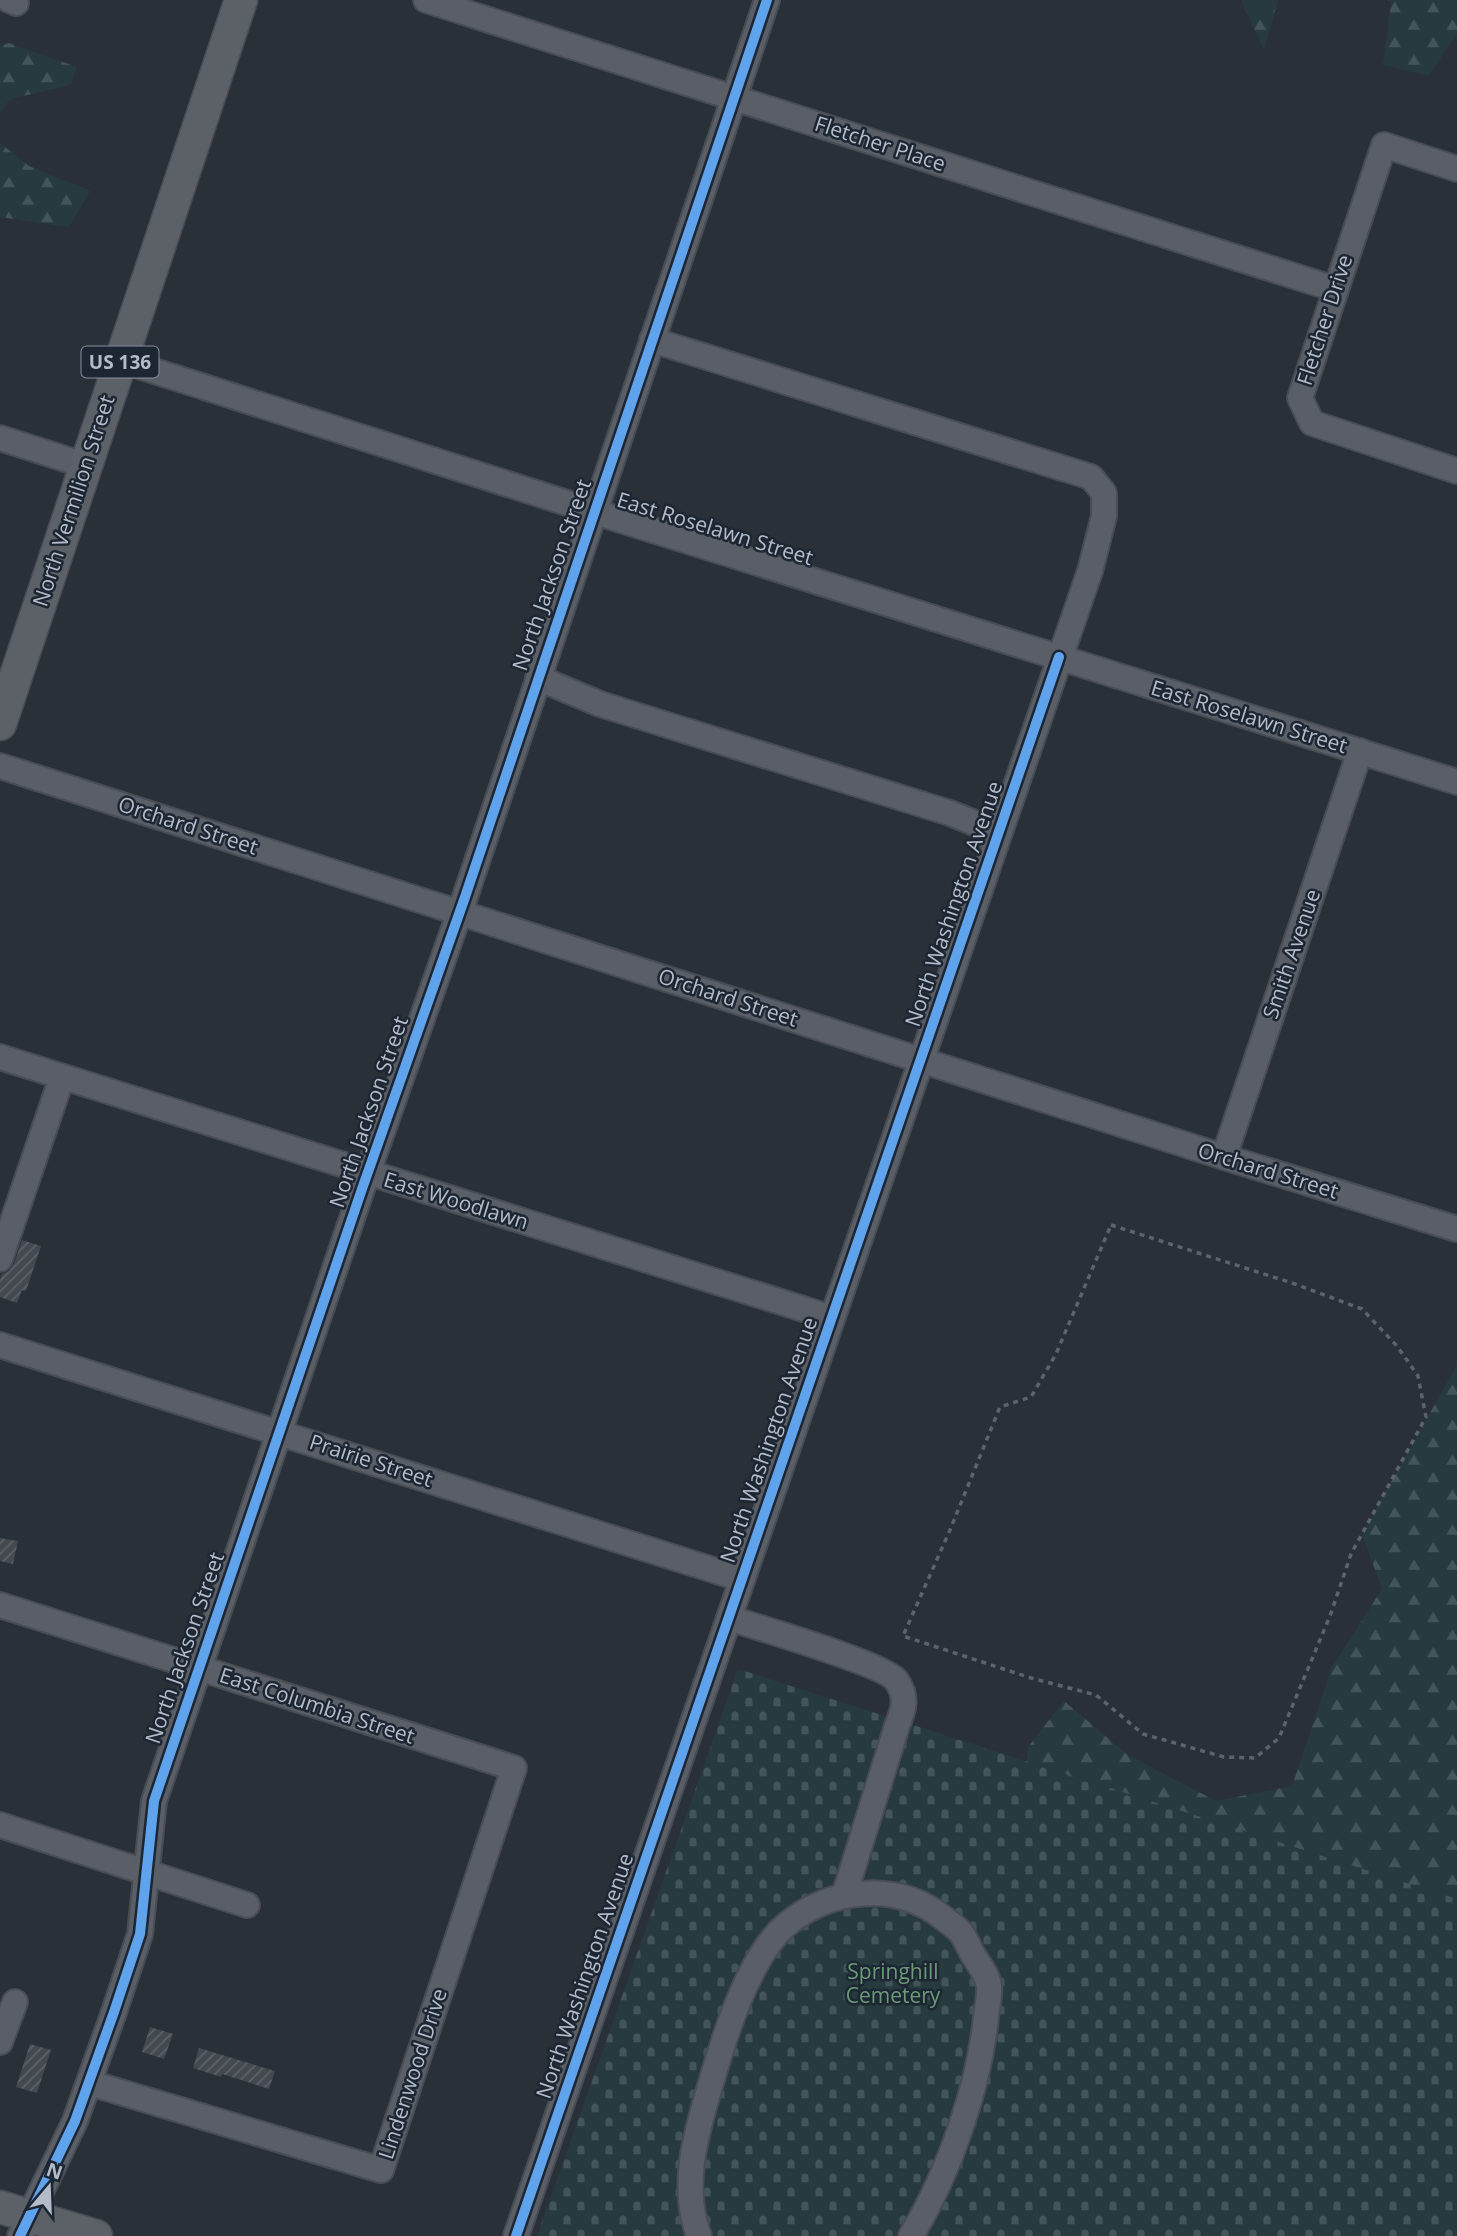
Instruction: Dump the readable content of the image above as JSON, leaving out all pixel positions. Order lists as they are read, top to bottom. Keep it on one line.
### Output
{"streets":{"main road":["US 136","North Vermilion Street"],"street":["Fletcher Place","Fletcher Drive","East Roselawn Street","North Jackson Street","Orchard Street","North Washington Avenue","Smith Avenue","East Woodlawn","Prairie Street","East Columbia Street","Lindenwood Drive"]},"crossings":[["Fletcher Place","Fletcher Drive"],["Fletcher Place","North Jackson Street"],["North Vermilion Street","East Roselawn Street"],["East Roselawn Street","North Jackson Street"],["East Roselawn Street","North Washington Avenue"],["East Roselawn Street","Smith Avenue"],["North Jackson Street","Orchard Street"],["North Jackson Street","North Washington Avenue"],["North Jackson Street","East Woodlawn"],["North Jackson Street","Prairie Street"],["North Jackson Street","East Columbia Street"],["North Jackson Street","Lindenwood Drive"],["Orchard Street","North Washington Avenue"],["Orchard Street","Smith Avenue"],["North Washington Avenue","East Woodlawn"],["North Washington Avenue","Prairie Street"],["East Columbia Street","Lindenwood Drive"]],"parks":["Springhill Cemetery"],"north":"top"}
